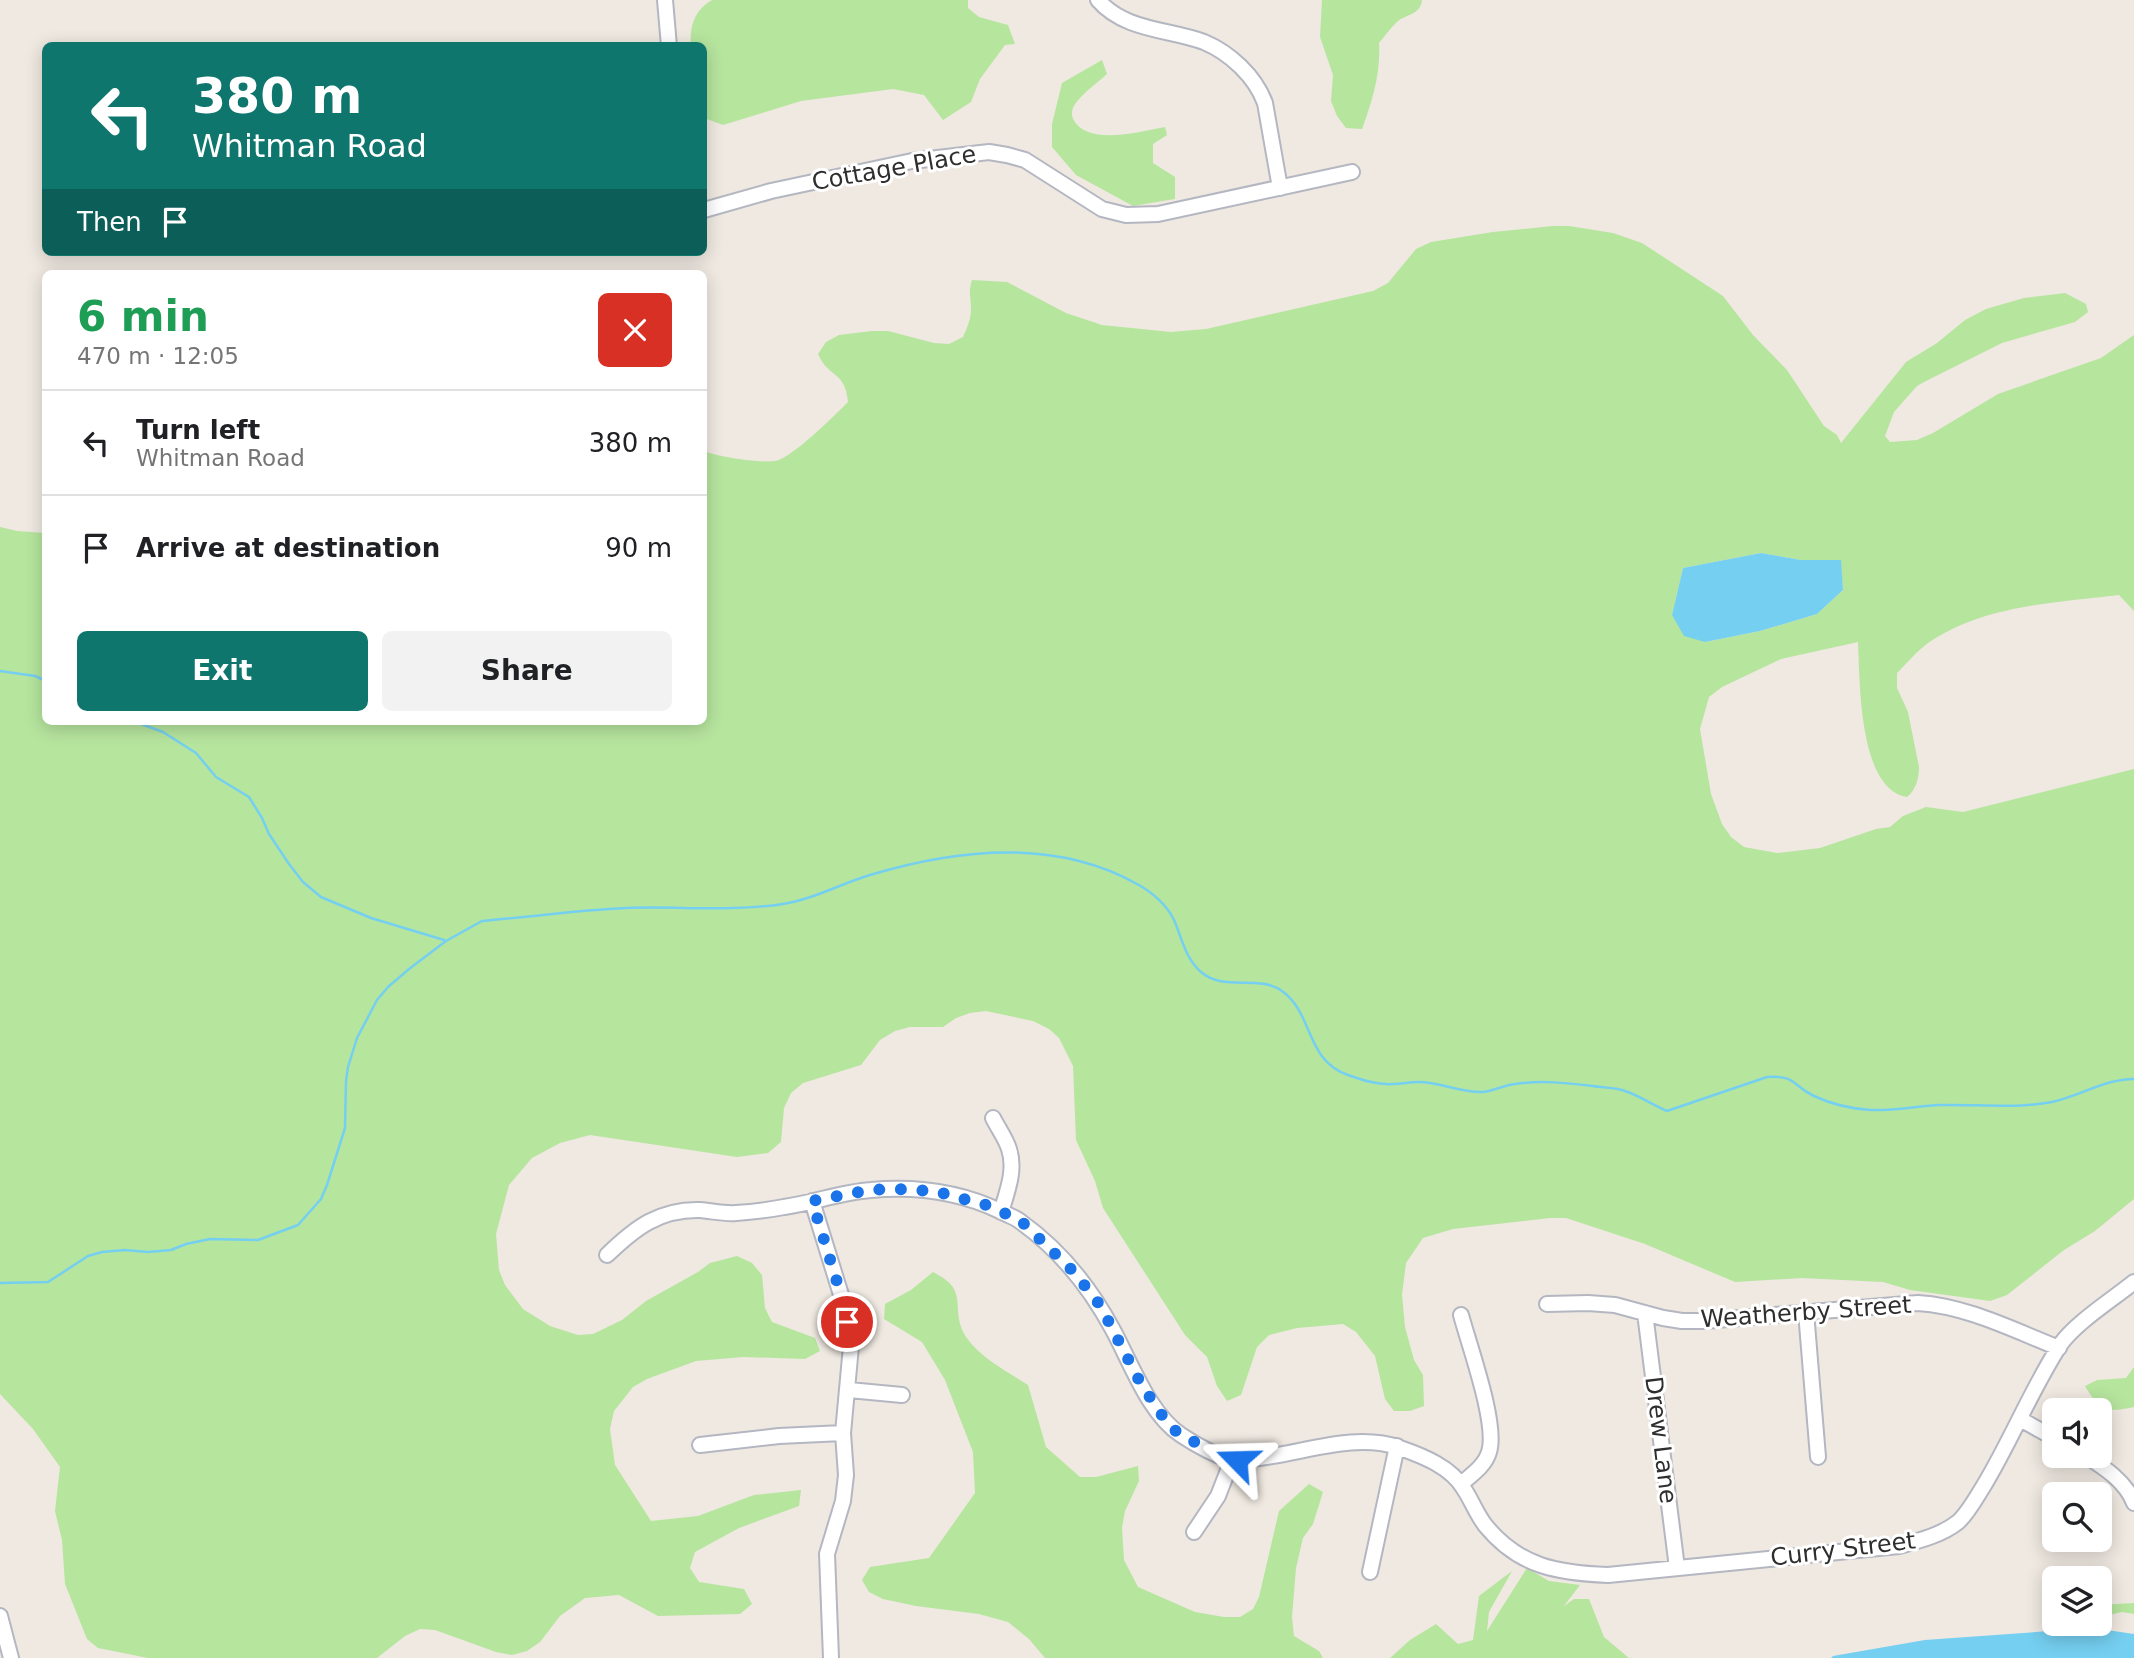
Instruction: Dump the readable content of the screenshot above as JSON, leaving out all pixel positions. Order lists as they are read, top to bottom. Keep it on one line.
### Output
{"streets":{"street":["Cottage Place","Weatherby Street","Drew Lane","Curry Street"]},"crossings":[["Weatherby Street","Drew Lane"],["Weatherby Street","Curry Street"],["Drew Lane","Curry Street"]],"page":{"turn":["380 m","Whitman Road"],"then":"Then","heading":["6 min","470 m · 12:05"],"list":[{"name":"Turn left","note":"Whitman Road","value":"380 m"},{"name":"Arrive at destination","value":"90 m"}],"buttons":["Exit","Share"]}}
